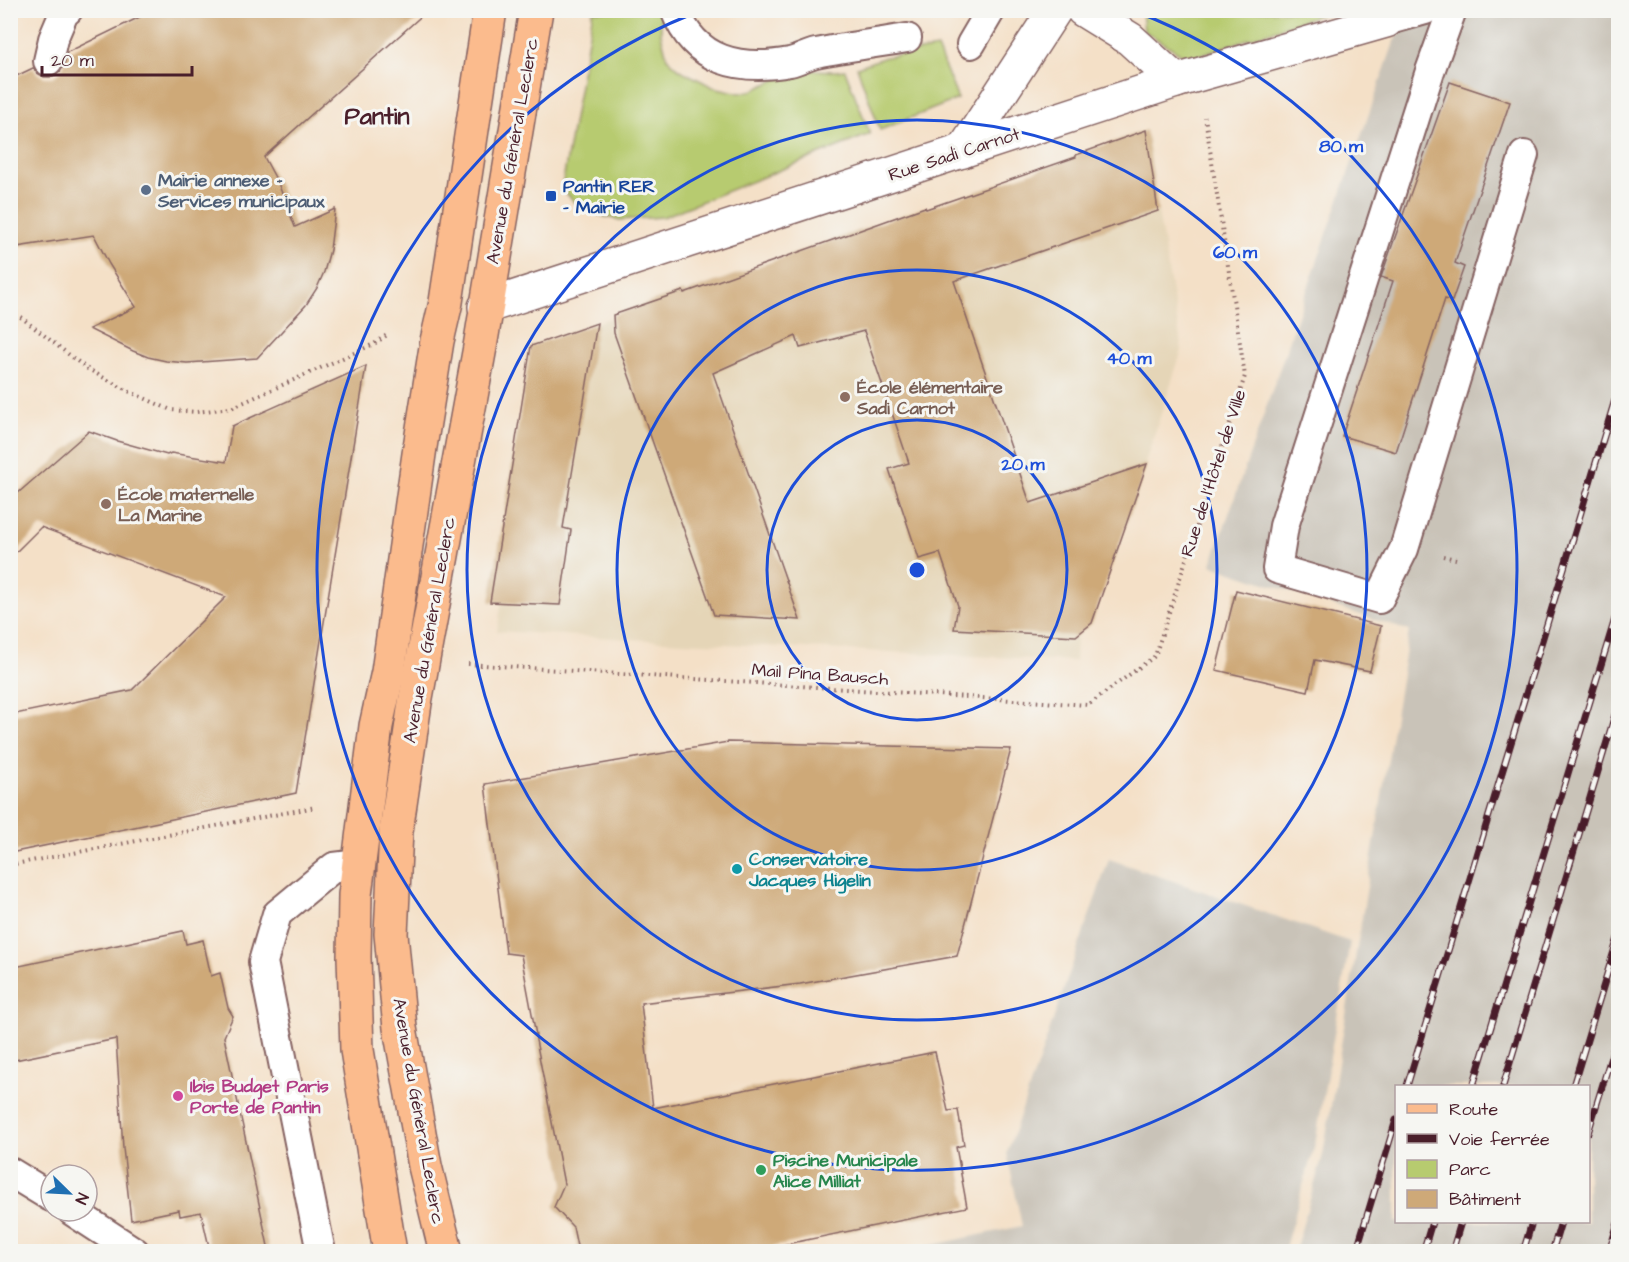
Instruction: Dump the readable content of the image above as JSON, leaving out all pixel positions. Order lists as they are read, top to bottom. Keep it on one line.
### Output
{"streets":{"main road":["Avenue du Général Leclerc"],"street":["Rue Sadi Carnot"],"path":["Rue de l'Hôtel de Ville","Mail Pina Bausch"]},"crossings":[["Avenue du Général Leclerc","Rue Sadi Carnot"],["Rue Sadi Carnot","Rue de l'Hôtel de Ville"],["Rue de l'Hôtel de Ville","Mail Pina Bausch"]],"districts":["Pantin"],"places":{"other":["Mairie annexe - Services municipaux","École élémentaire Sadi Carnot","École maternelle La Marine","Conservatoire Jacques Higelin","Ibis Budget Paris Porte de Pantin","Piscine Municipale Alice Milliat"],"transit":["Pantin RER - Mairie"]},"legend":["Route","Voie ferrée","Parc","Bâtiment"],"scale_bar":"20 m","north":"bottom right","rings":["80 m","60 m","40 m","20 m"]}
